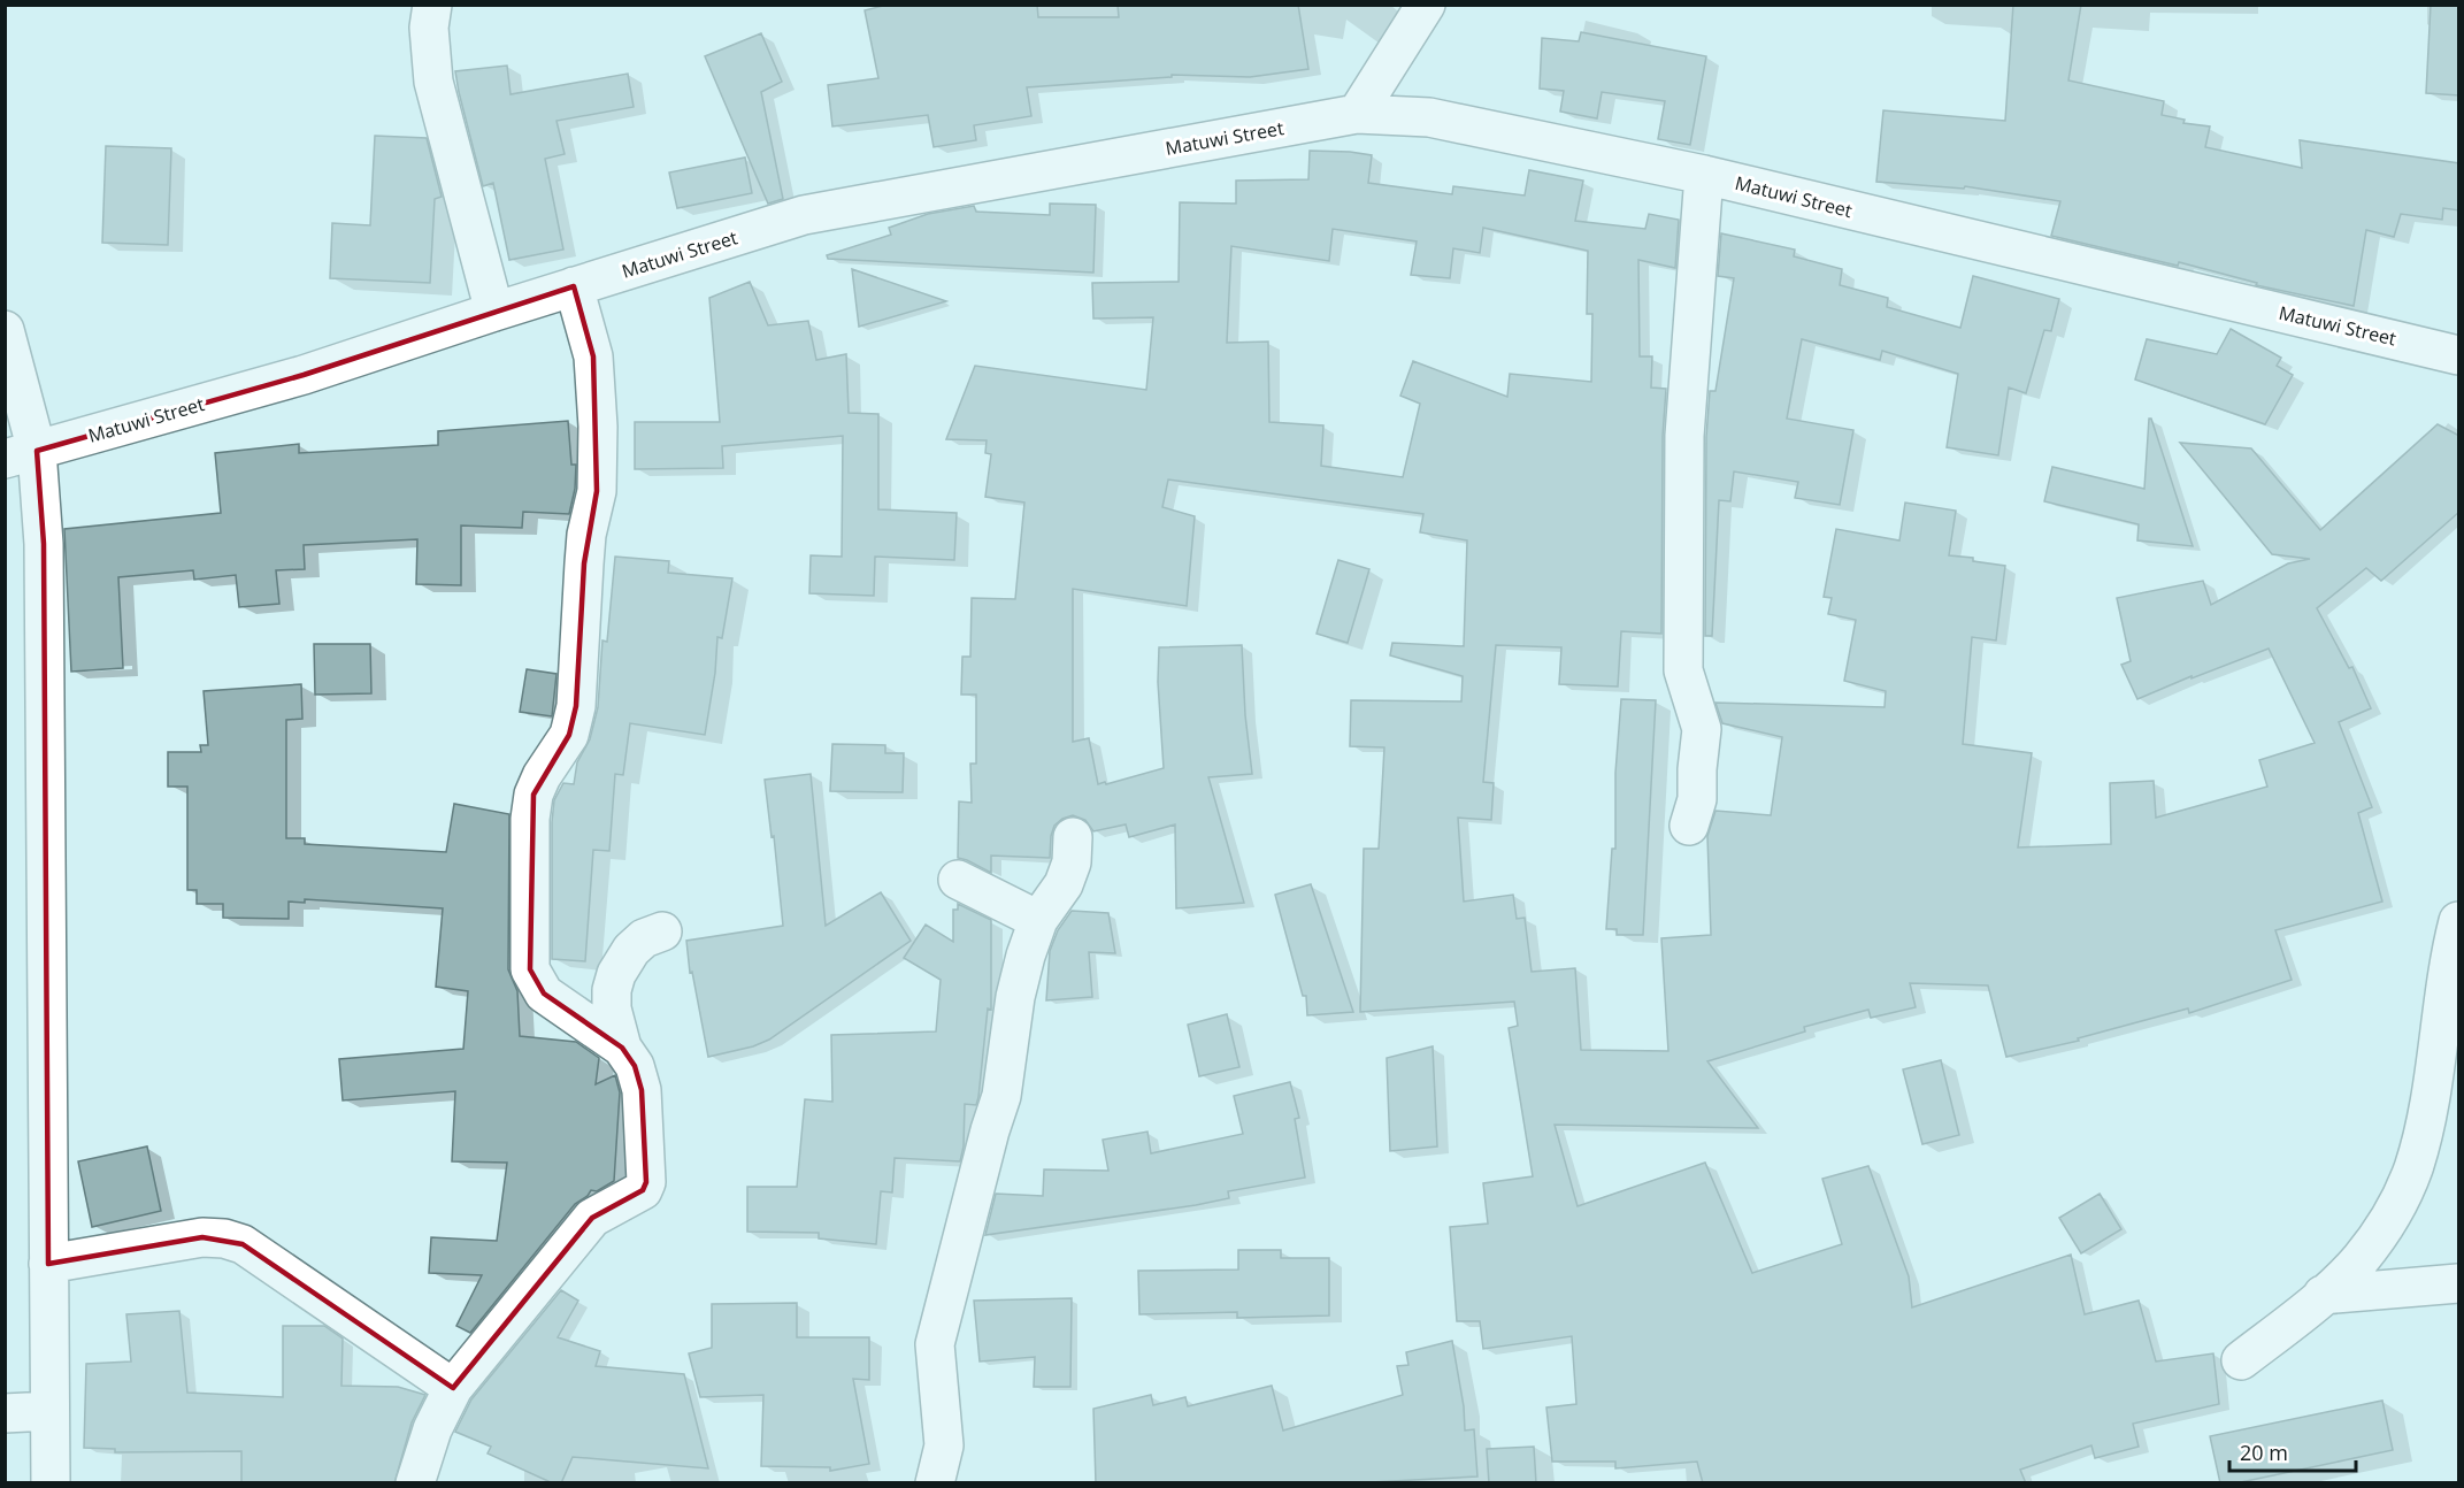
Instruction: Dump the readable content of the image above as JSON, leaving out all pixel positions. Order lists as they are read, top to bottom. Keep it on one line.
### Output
{"streets":{"street":["Matuwi Street"]},"scale_bar":"20 m"}
